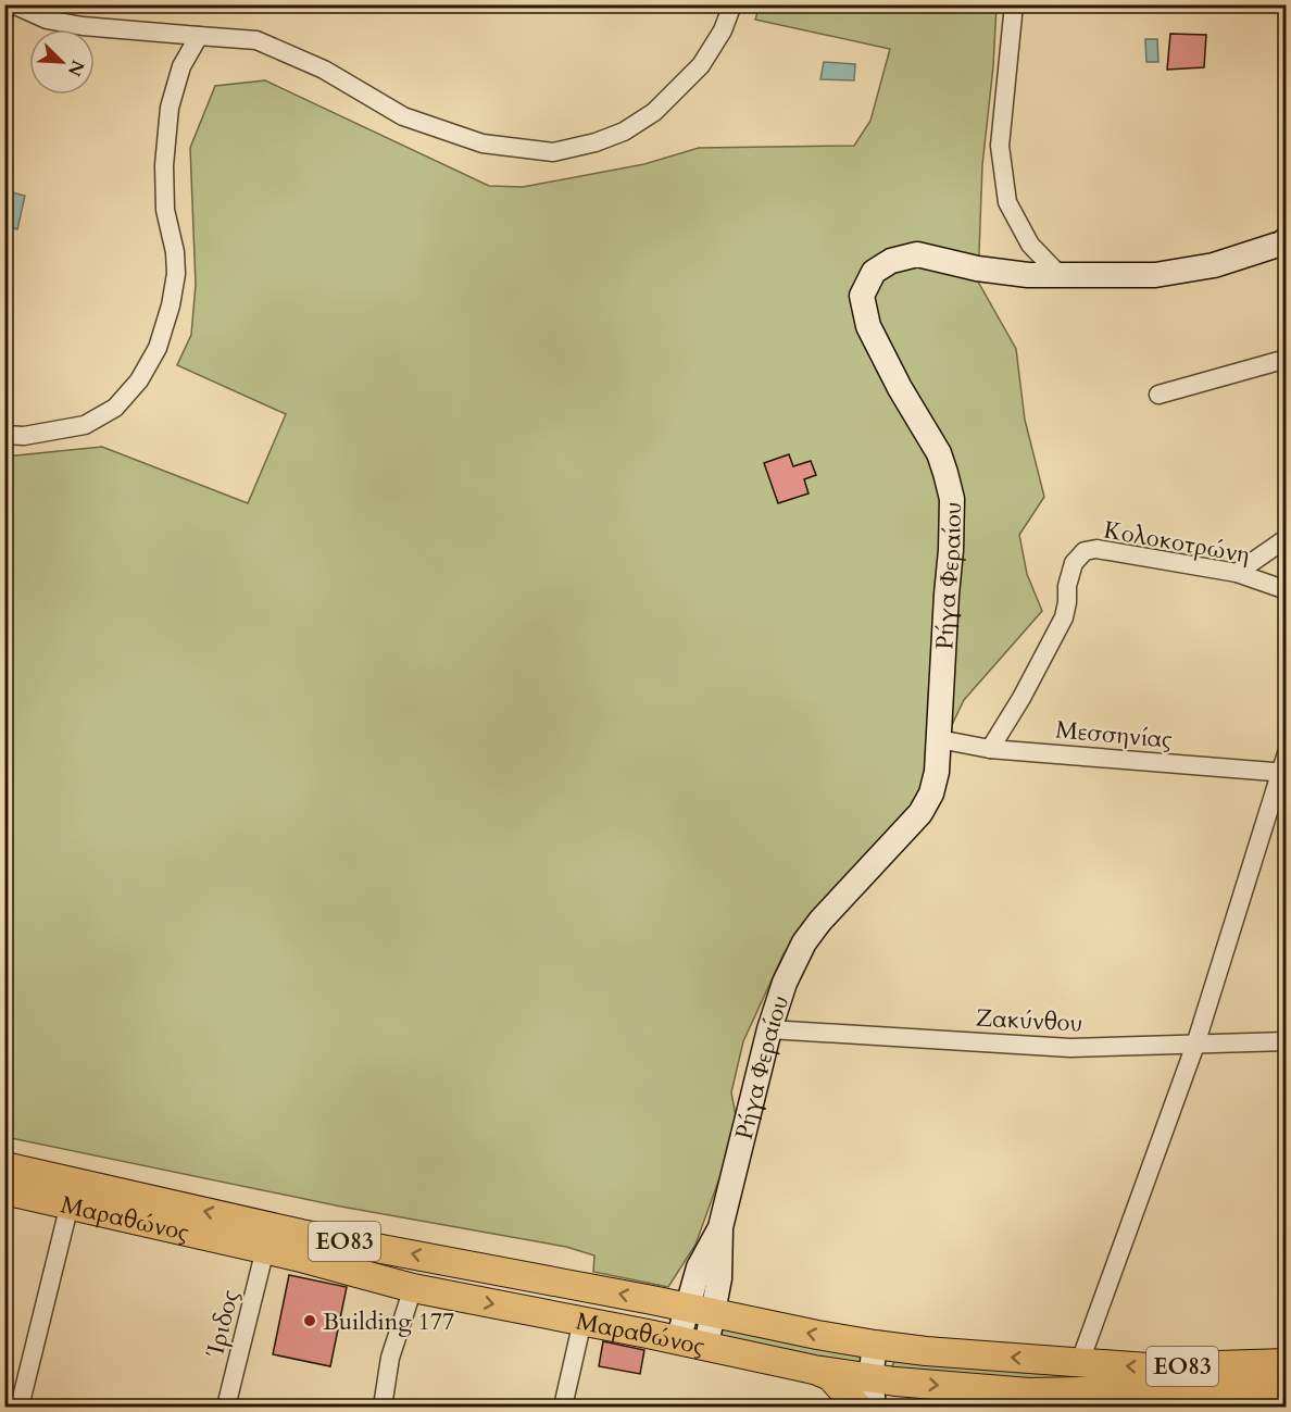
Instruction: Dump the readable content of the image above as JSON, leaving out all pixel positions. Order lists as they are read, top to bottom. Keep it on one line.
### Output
{"streets":{"main road":["Μαραθώνος","ΕΟ83"],"street":["Κολοκοτρώνη","Ρήγα Φεραίου","Μεσσηνίας","Ζακύνθου","Ίριδος"]},"crossings":[["Κολοκοτρώνη","Μεσσηνίας"],["Ρήγα Φεραίου","Μεσσηνίας"],["Ρήγα Φεραίου","Ζακύνθου"],["Μαραθώνος","Ίριδος"]],"places":["Building 177"],"north":"bottom right"}
